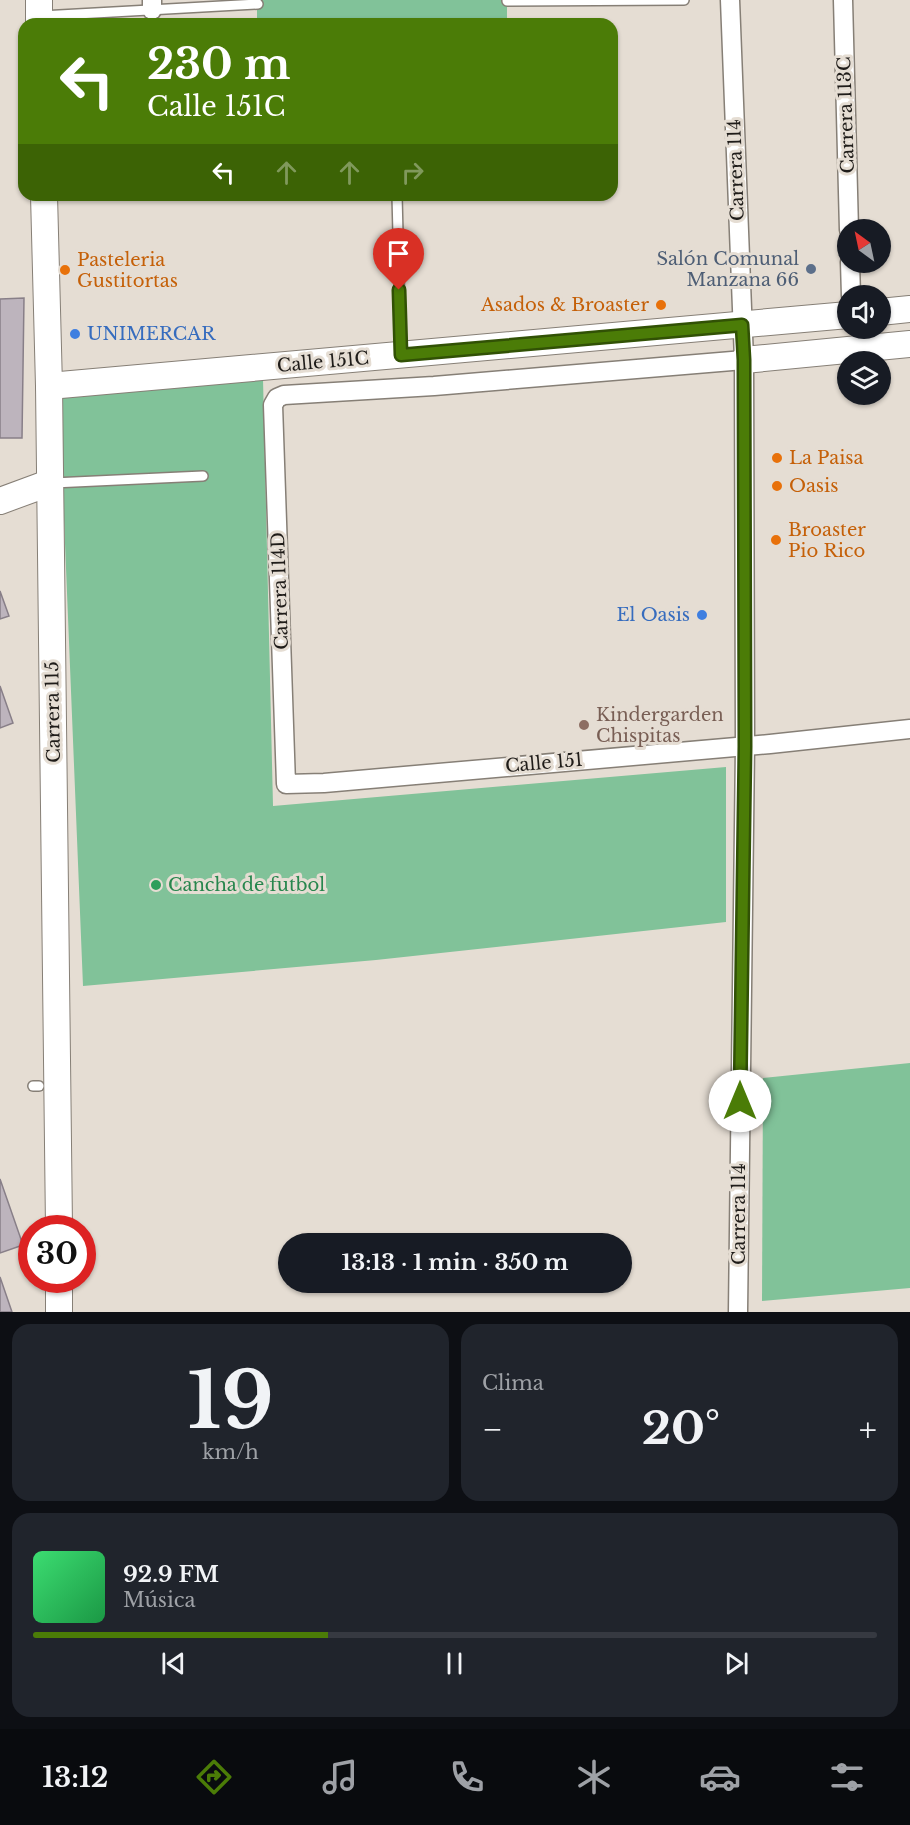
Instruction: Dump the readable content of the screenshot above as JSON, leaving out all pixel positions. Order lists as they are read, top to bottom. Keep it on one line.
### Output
{"streets":{"street":["Carrera 113C","Carrera 114","Calle 151C","Carrera 114D","Carrera 115","Calle 151"]},"crossings":[["Carrera 114","Calle 151C"],["Carrera 114","Calle 151"],["Calle 151C","Carrera 114D"],["Calle 151C","Carrera 115"],["Carrera 114D","Calle 151"]],"places":["Salón Comunal Manzana 66","Pasteleria Gustitortas","Asados & Broaster","UNIMERCAR","La Paisa","Oasis","Broaster Pio Rico","El Oasis","Kindergarden Chispitas","Cancha de futbol"],"north":"top left","page":{"turn":["230 m","Calle 151C"],"limit":"30","trip":"13:13 · 1 min · 350 m","tile":[["19","km/h"],"Clima"],"heat":["−","20°","+"],"song":["92.9 FM","Música"],"tabs":"13:12"}}
